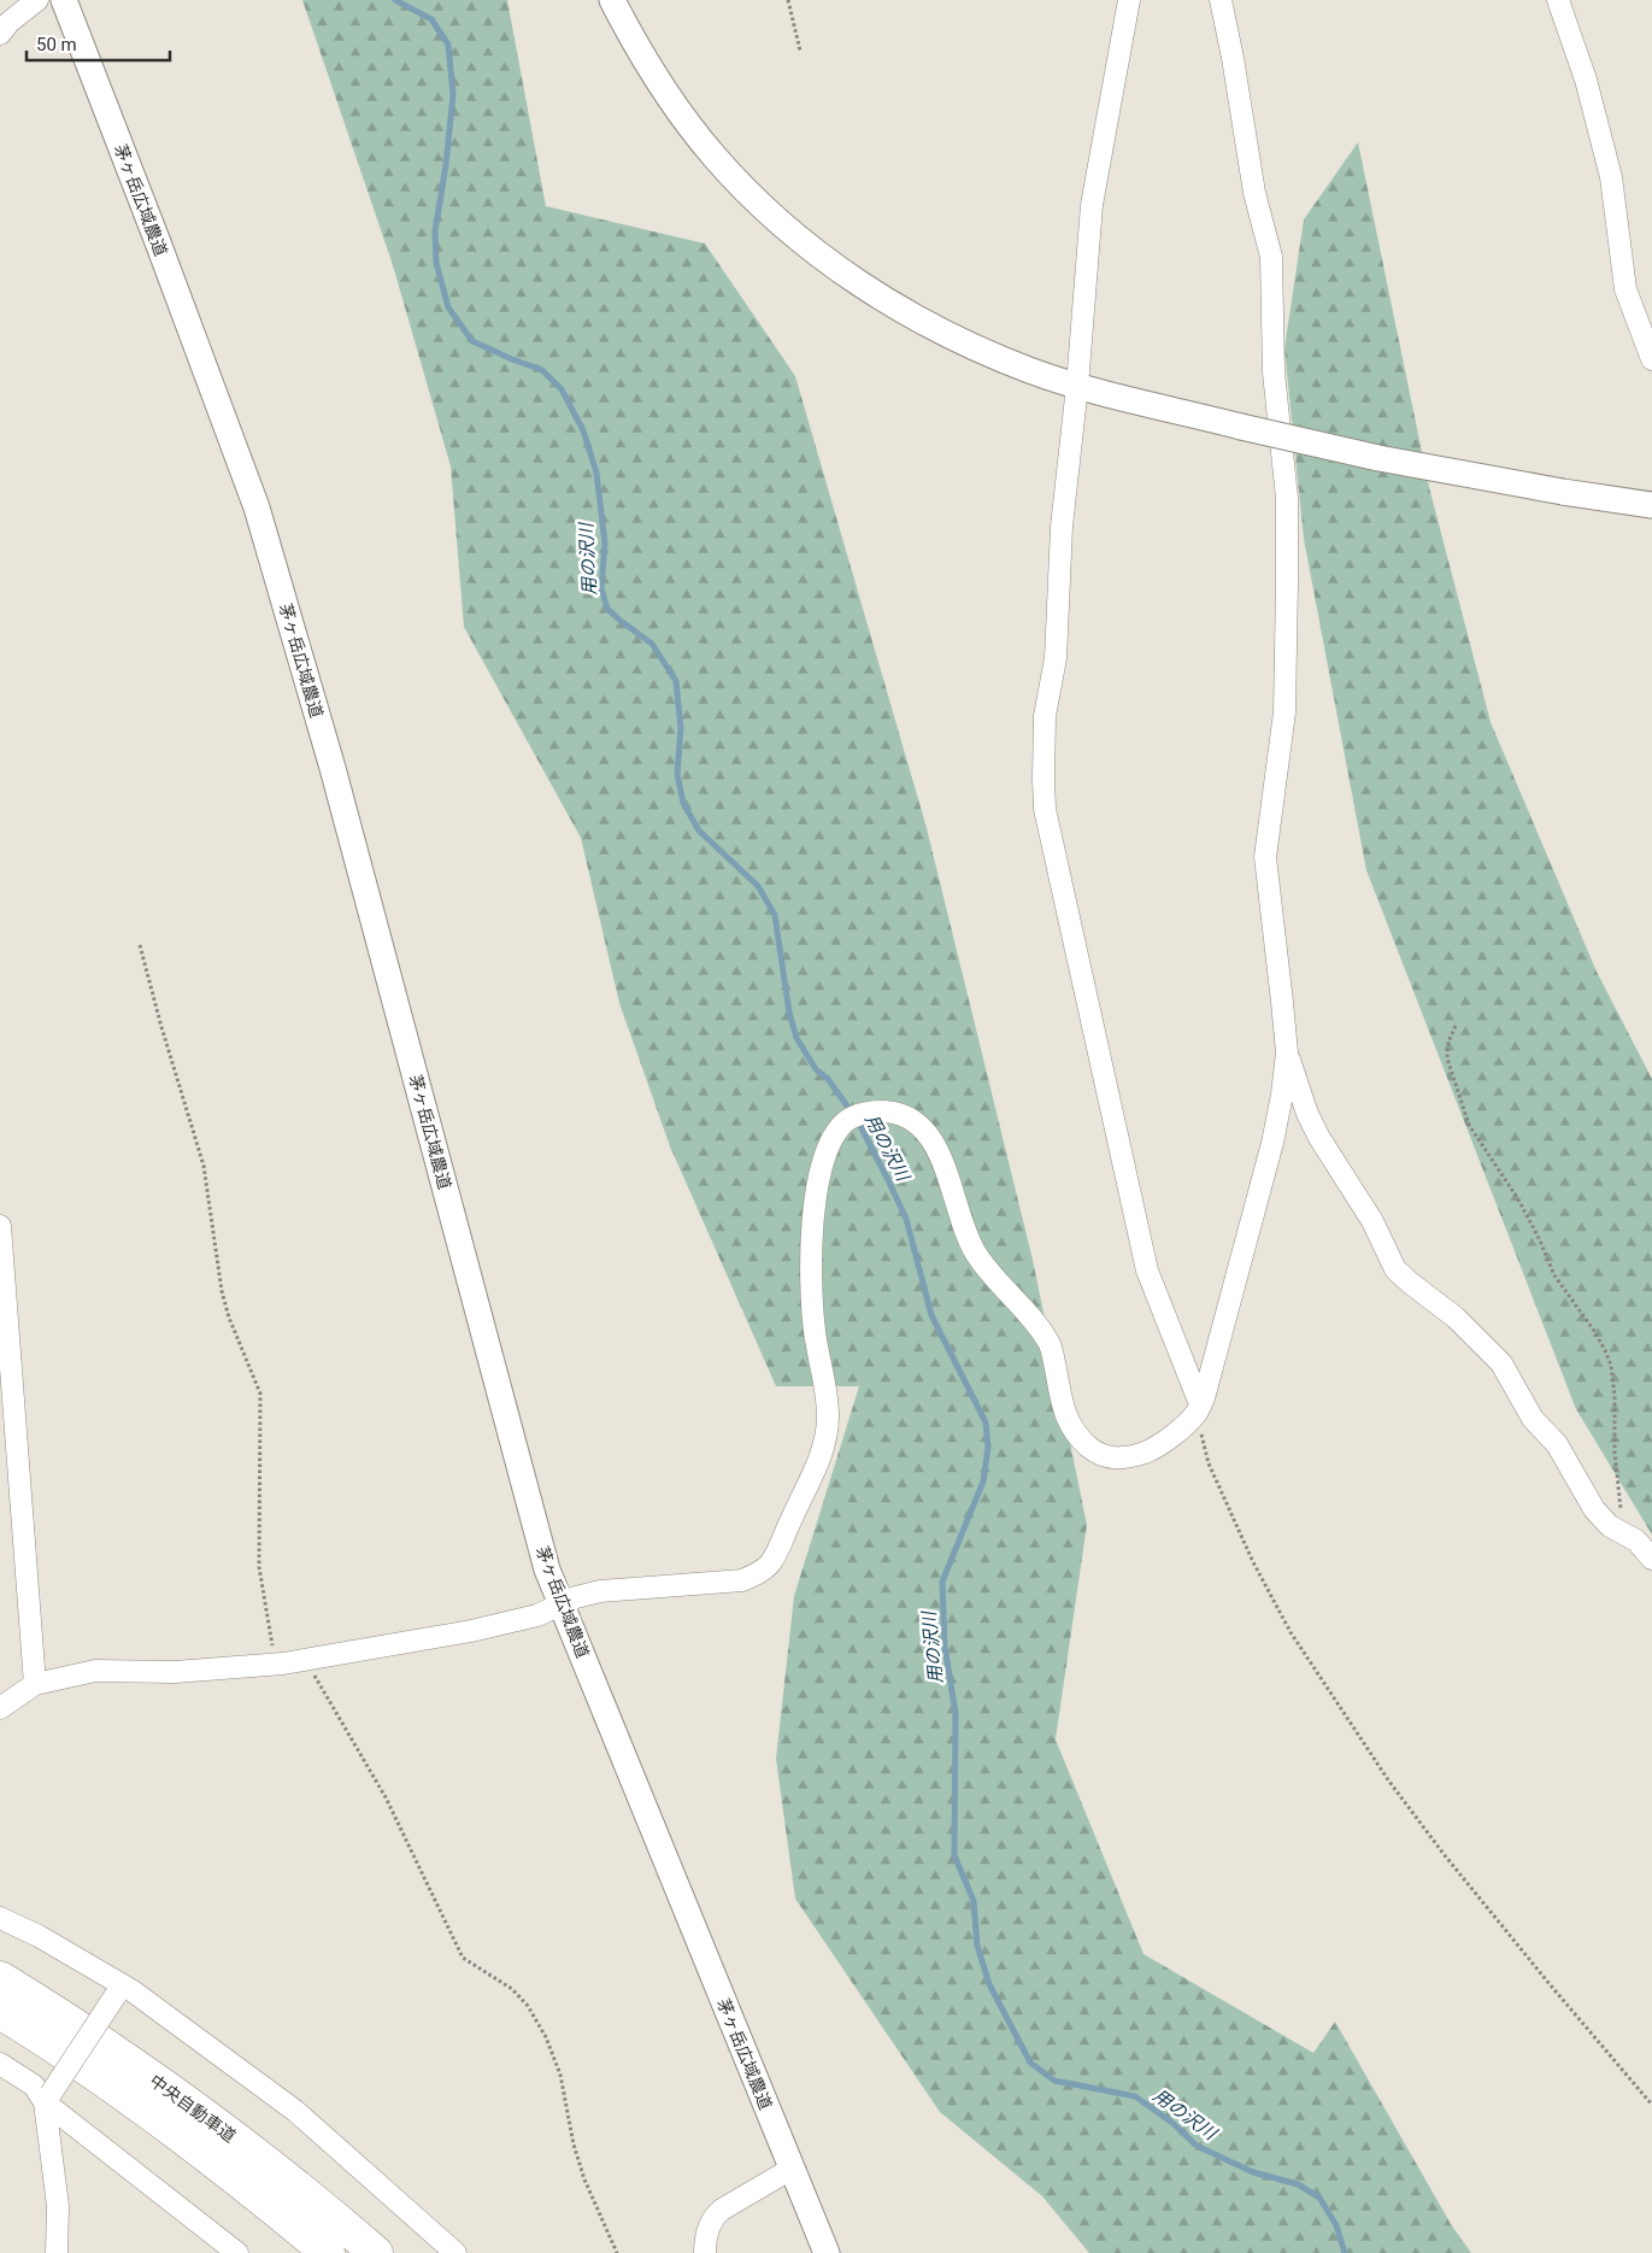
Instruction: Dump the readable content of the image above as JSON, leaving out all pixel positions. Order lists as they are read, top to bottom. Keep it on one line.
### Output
{"streets":{"highway":["中央自動車道"],"street":["茅ヶ岳広域農道"]},"water":["用の沢川"],"scale_bar":"50 m"}
